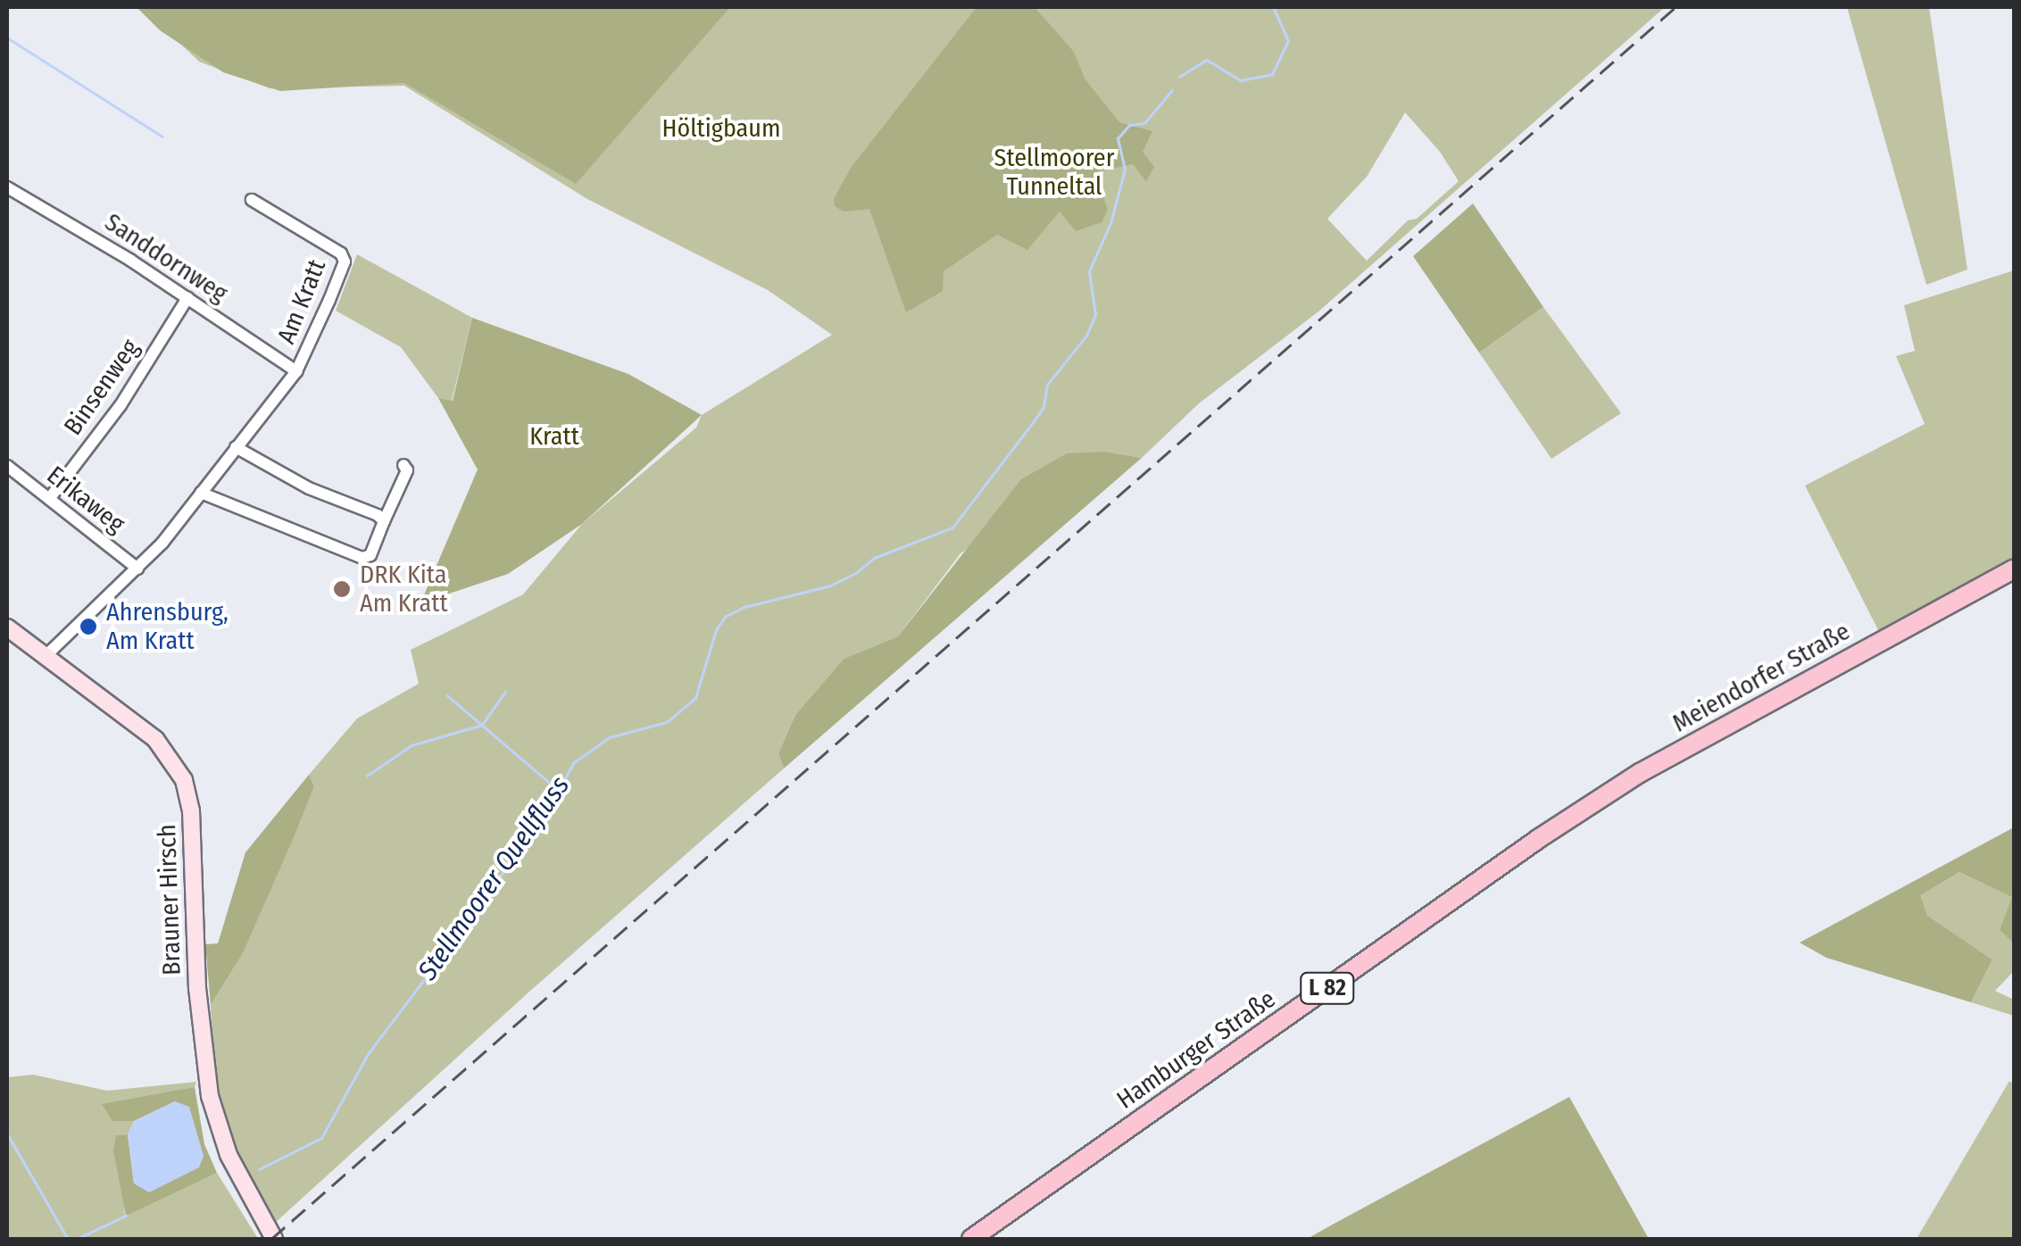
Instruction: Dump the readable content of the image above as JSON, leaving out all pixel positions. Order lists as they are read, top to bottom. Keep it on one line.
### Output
{"streets":{"main road":["Meiendorfer Straße","L 82","Hamburger Straße"],"street":["Sanddornweg","Am Kratt","Binsenweg","Erikaweg","Brauner Hirsch"]},"crossings":[["Sanddornweg","Am Kratt"],["Sanddornweg","Binsenweg"],["Am Kratt","Erikaweg"],["Am Kratt","Brauner Hirsch"],["Binsenweg","Erikaweg"],["Meiendorfer Straße","Hamburger Straße"]],"water":["Stellmoorer Quellfluss"],"parks":["Höltigbaum","Stellmoorer Tunneltal","Kratt"],"places":["DRK Kita Am Kratt","Ahrensburg, Am Kratt"]}
